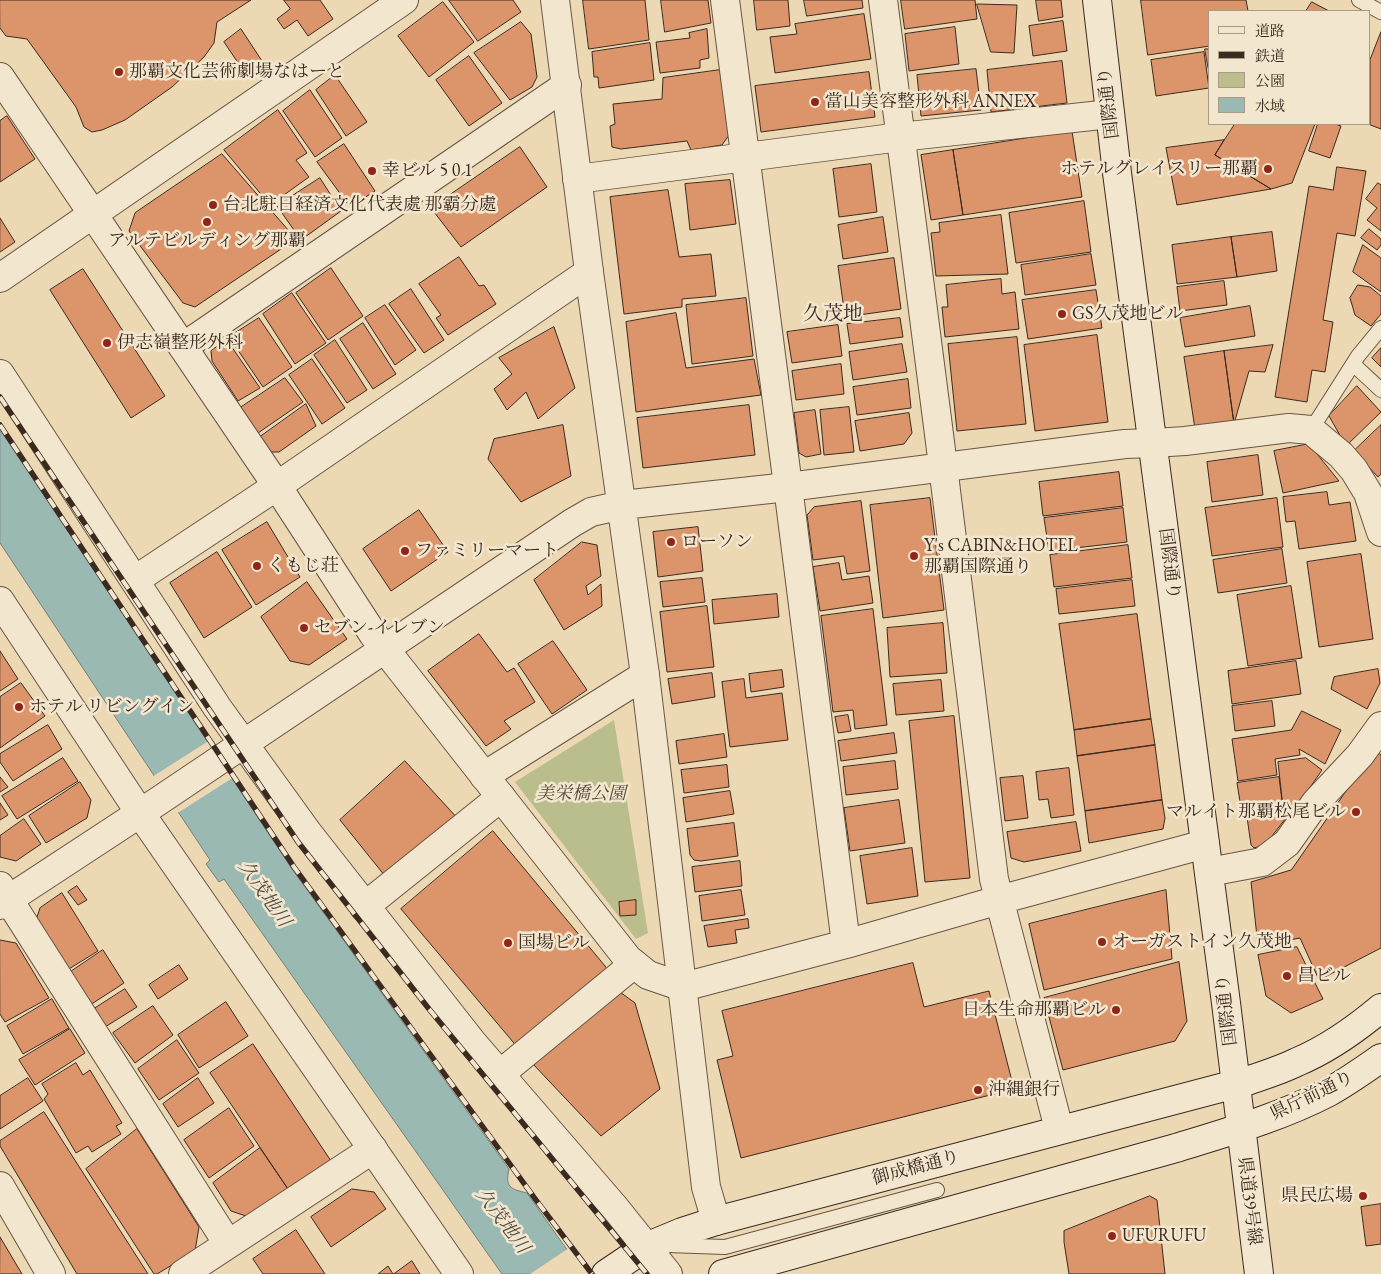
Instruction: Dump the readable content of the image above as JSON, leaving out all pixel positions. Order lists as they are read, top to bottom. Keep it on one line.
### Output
{"streets":{"street":["国際通り","県庁前通り","御成橋通り","県道39号線"]},"crossings":[["国際通り","県庁前通り"],["国際通り","御成橋通り"],["国際通り","県道39号線"],["県庁前通り","御成橋通り"],["県庁前通り","県道39号線"]],"districts":["久茂地"],"water":["久茂地川"],"parks":["美栄橋公園"],"places":["那覇文化芸術劇場なはーと","當山美容整形外科 ANNEX","ホテルグレイスリー那覇","幸ビル 5 0 1","台北駐日経済文化代表處 那霸分處","アルテビルディング那覇","GS久茂地ビル","伊志嶺整形外科","ローソン","ファミリーマート","Y's CABIN&HOTEL 那覇国際通り","くもじ荘","セブン-イレブン","ホテル リビングイン","マルイト那覇松尾ビル","オーガストイン久茂地","国場ビル","昌ビル","日本生命那覇ビル","沖縄銀行","県民広場","UFURUFU"],"legend":["道路","鉄道","公園","水域"]}
